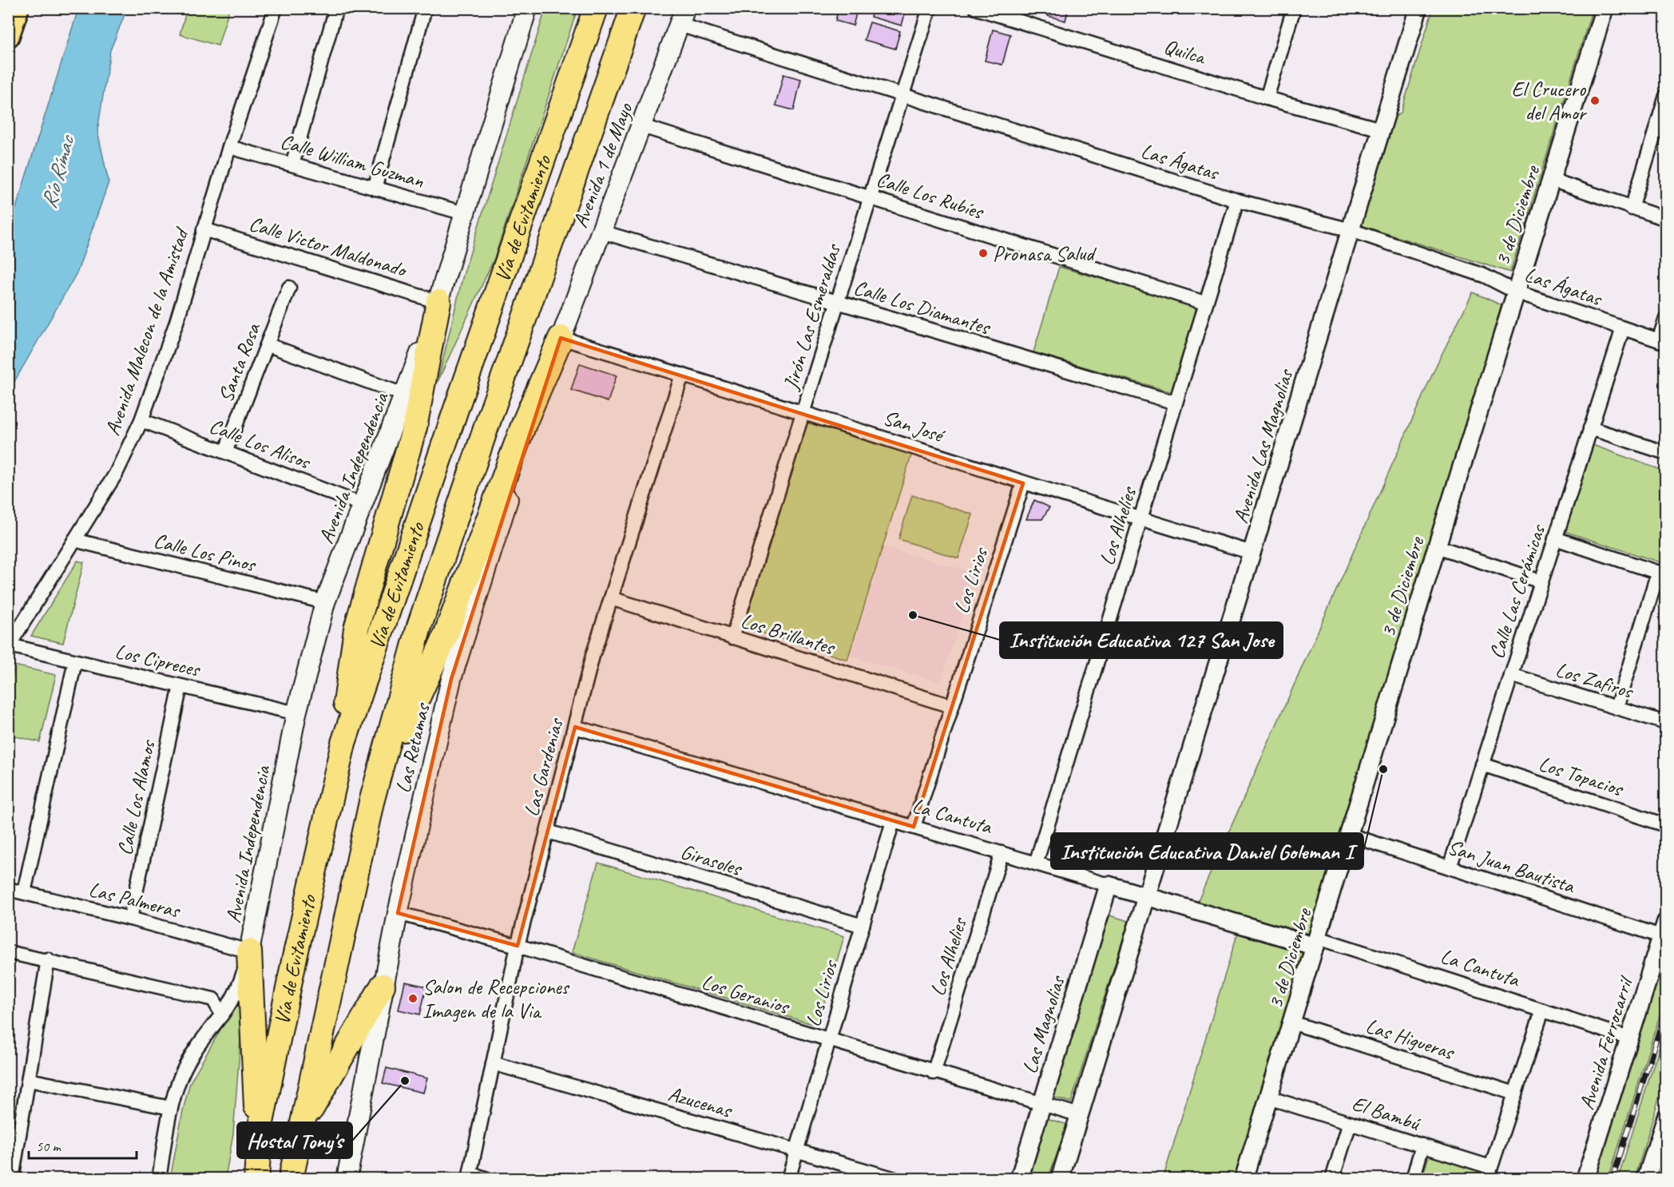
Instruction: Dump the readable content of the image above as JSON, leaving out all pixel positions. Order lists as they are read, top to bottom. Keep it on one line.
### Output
{"streets":{"highway":["Vía de Evitamiento"],"main road":["Avenida 1 de Mayo","Avenida Independencia","Las Retamas"],"street":["Quilca","Calle William Guzman","Las Ágatas","Calle Los Rubíes","3 de Diciembre","Calle Victor Maldonado","Calle Los Diamantes","Jirón Las Esmeraldas","Avenida Malecon de la Amistad","Santa Rosa","San José","Calle Los Alisos","Avenida Las Magnolias","Los Alhelíes","Calle Los Pinos","Los Lirios","Calle Las Cerámicas","Los Brillantes","Los Cipreces","Los Zafiros","Las Gardenias","Los Topacios","Calle Los Alamos","La Cantuta","Girasoles","San Juan Bautista","Las Palmeras","Los Alhelies","Los Geranios","Las Magnolias","Las Higueras","Avenida Ferrocarril","Azucenas","El Bambú"]},"crossings":[["Quilca","Avenida Las Magnolias"],["Calle William Guzman","Avenida Malecon de la Amistad"],["Calle William Guzman","Avenida Independencia"],["Las Ágatas","Avenida 1 de Mayo"],["Las Ágatas","3 de Diciembre"],["Las Ágatas","Jirón Las Esmeraldas"],["Las Ágatas","Avenida Las Magnolias"],["Las Ágatas","Los Alhelíes"],["Las Ágatas","Calle Las Cerámicas"],["Avenida 1 de Mayo","Calle Los Rubíes"],["Avenida 1 de Mayo","Calle Los Diamantes"],["Avenida 1 de Mayo","San José"],["Avenida 1 de Mayo","Las Retamas"],["Calle Los Rubíes","Jirón Las Esmeraldas"],["Calle Los Rubíes","Los Alhelíes"],["3 de Diciembre","La Cantuta"],["3 de Diciembre","San Juan Bautista"],["3 de Diciembre","Las Higueras"],["3 de Diciembre","El Bambú"],["Calle Victor Maldonado","Avenida Malecon de la Amistad"],["Calle Victor Maldonado","Avenida Independencia"],["Calle Los Diamantes","Jirón Las Esmeraldas"],["Calle Los Diamantes","Los Alhelíes"],["Jirón Las Esmeraldas","San José"],["Jirón Las Esmeraldas","Los Brillantes"],["Avenida Malecon de la Amistad","Calle Los Alisos"],["Avenida Malecon de la Amistad","Calle Los Pinos"],["Avenida Malecon de la Amistad","Los Cipreces"],["Santa Rosa","Calle Los Alisos"],["San José","Avenida Las Magnolias"],["San José","Los Alhelíes"],["San José","Los Lirios"],["San José","Las Retamas"],["San José","Las Gardenias"],["Calle Los Alisos","Avenida Independencia"],["Avenida Las Magnolias","La Cantuta"],["Avenida Independencia","Calle Los Pinos"],["Avenida Independencia","Los Cipreces"],["Avenida Independencia","Las Palmeras"],["Los Alhelíes","La Cantuta"],["Los Lirios","Los Brillantes"],["Los Lirios","La Cantuta"],["Los Lirios","Girasoles"],["Los Lirios","Los Geranios"],["Los Lirios","Azucenas"],["Calle Las Cerámicas","Los Zafiros"],["Calle Las Cerámicas","Los Topacios"],["Calle Las Cerámicas","San Juan Bautista"],["Los Brillantes","Las Gardenias"],["Los Cipreces","Calle Los Alamos"],["Las Retamas","Los Geranios"],["Las Gardenias","La Cantuta"],["Las Gardenias","Girasoles"],["Las Gardenias","Los Geranios"],["Las Gardenias","Azucenas"],["Calle Los Alamos","Las Palmeras"],["La Cantuta","Los Alhelies"],["La Cantuta","Las Magnolias"],["La Cantuta","Avenida Ferrocarril"],["San Juan Bautista","Avenida Ferrocarril"],["Los Alhelies","Los Geranios"],["Los Geranios","Las Magnolias"]],"water":["Río Rímac"],"places":["El Crucero del Amor","Pronasa Salud","Institución Educativa 127 San Jose","Institución Educativa Daniel Goleman I","Salon de Recepciones Imagen de la Via","Hostal Tony's"],"scale_bar":"50 m"}
